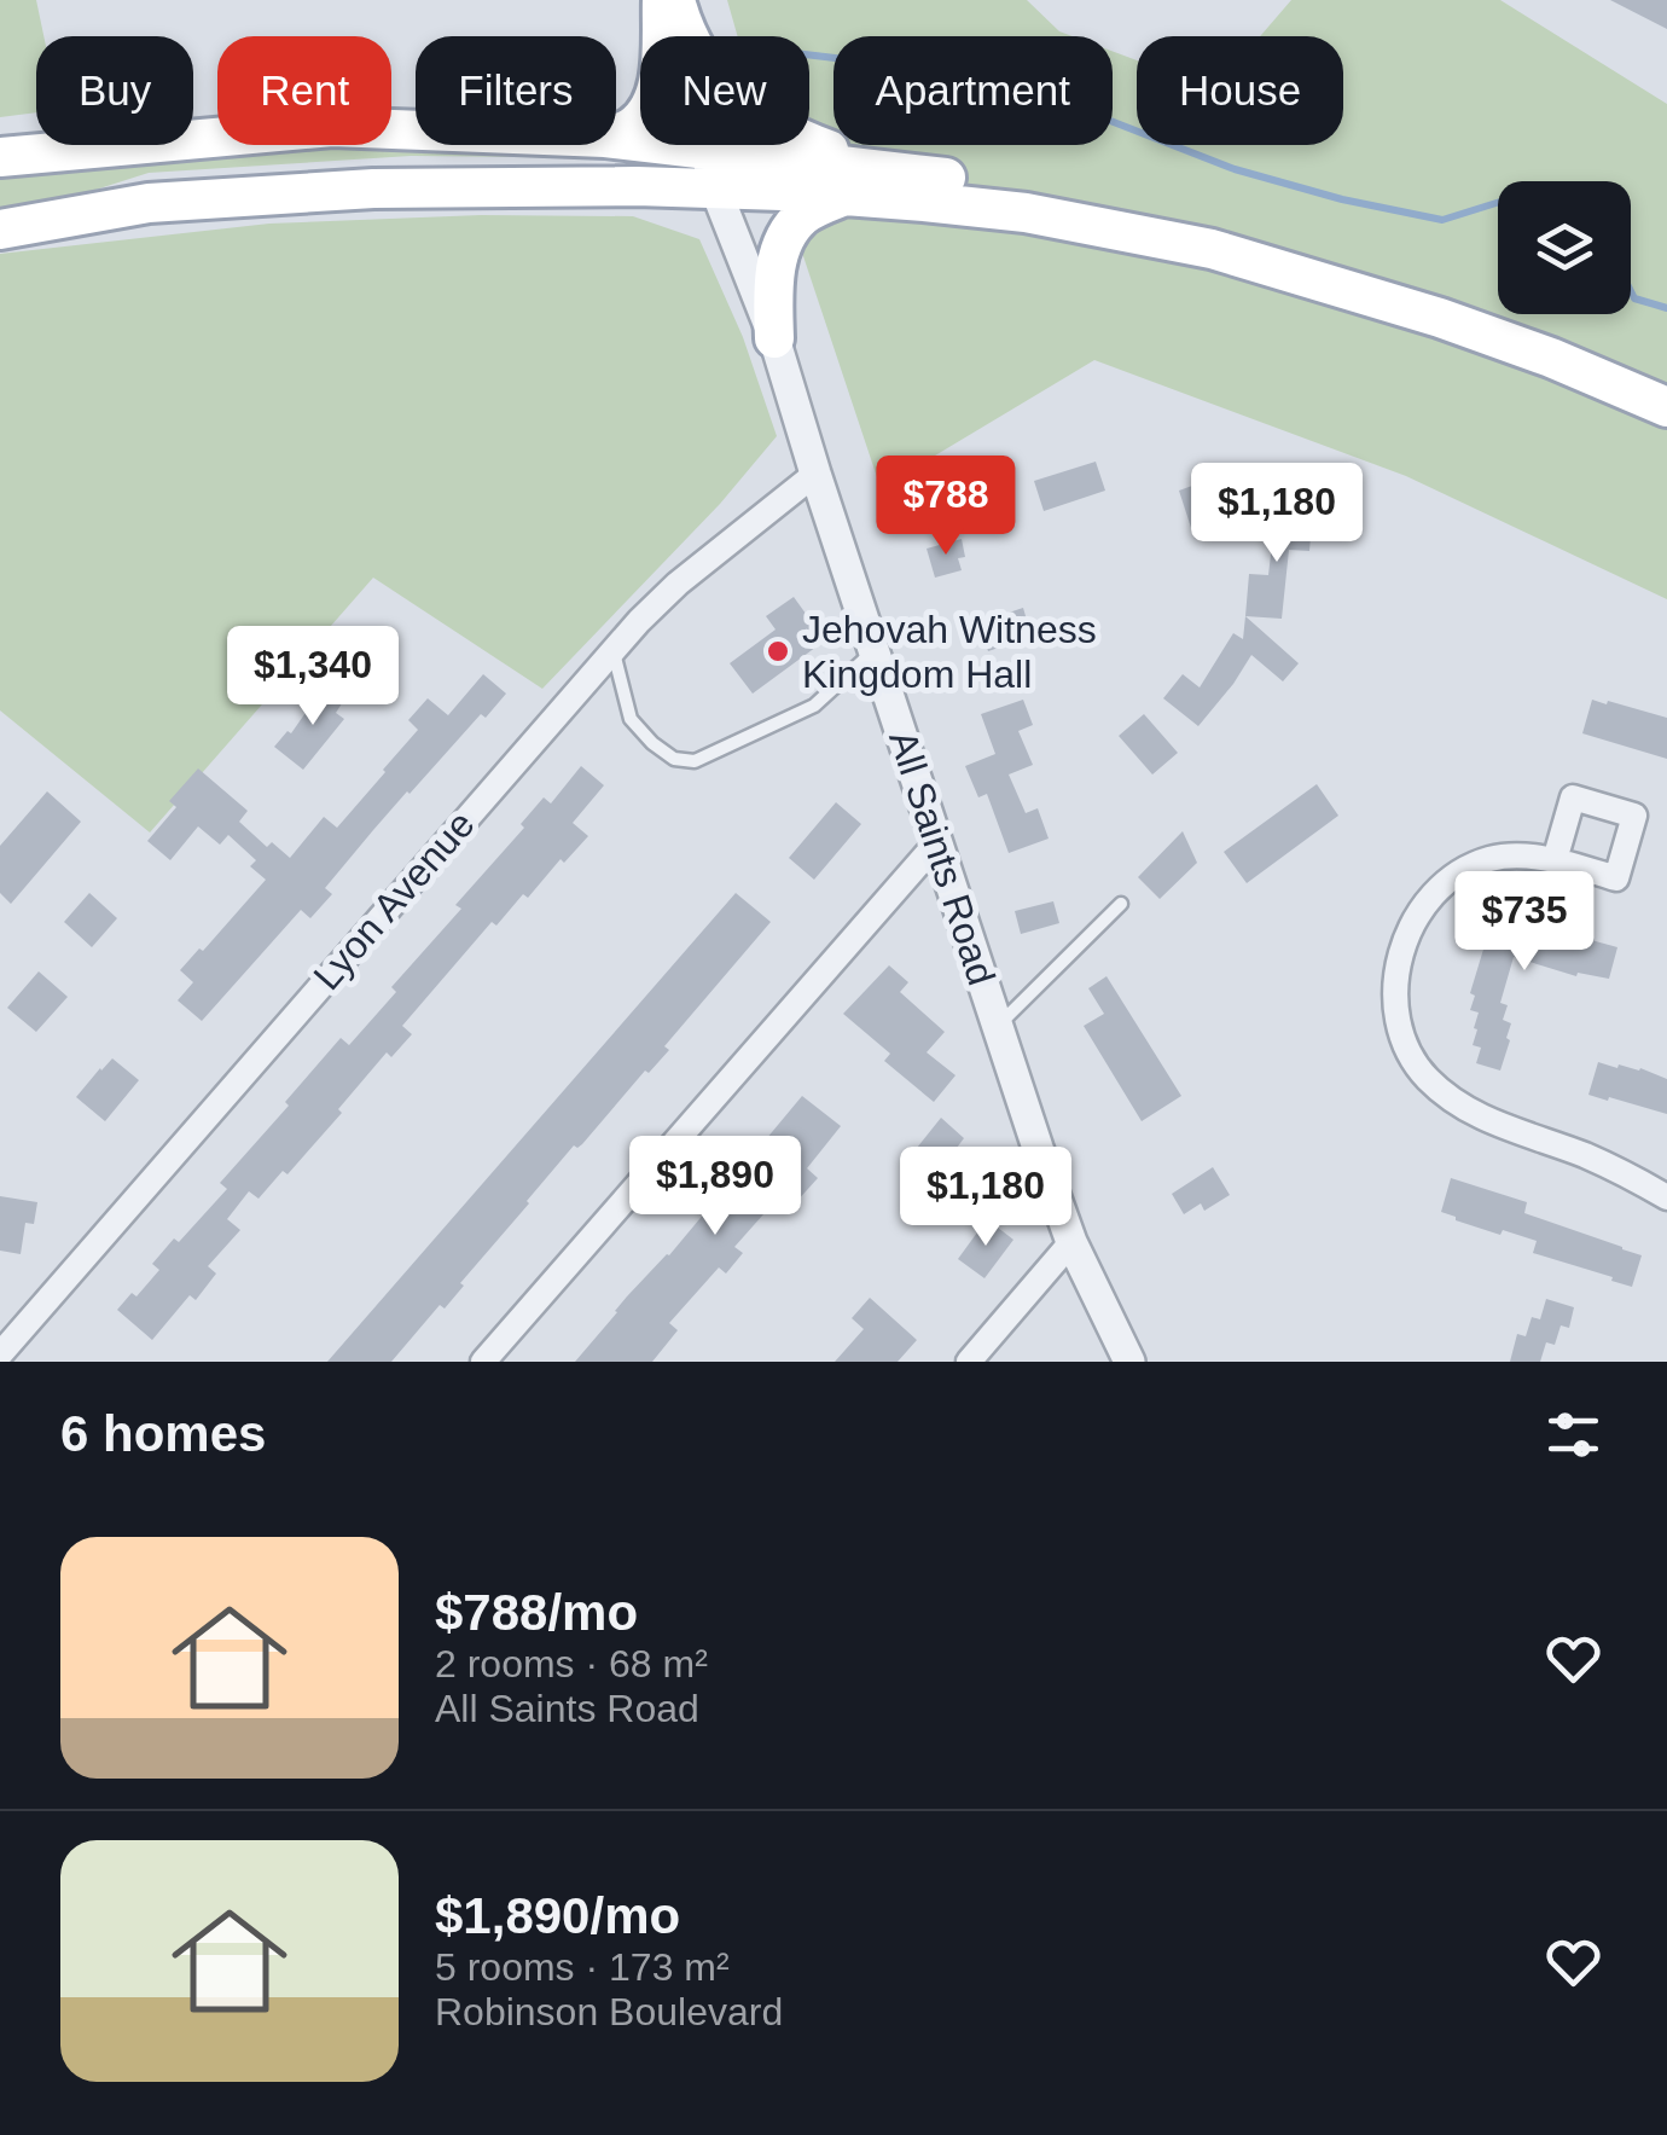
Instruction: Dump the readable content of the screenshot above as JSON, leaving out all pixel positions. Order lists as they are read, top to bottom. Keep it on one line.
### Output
{"streets":{"street":["All Saints Road","Lyon Avenue"]},"crossings":[["All Saints Road","Lyon Avenue"]],"places":["Jehovah Witness Kingdom Hall"],"page":{"chip":["Buy","Rent","Filters","New","Apartment","House"],"price":["$788","$1,180","$1,340","$735","$1,890","$1,180"],"heading":"6 homes","list":[{"name":"$788/mo","note":"2 rooms · 68 m² · All Saints Road"},{"name":"$1,890/mo","note":"5 rooms · 173 m² · Robinson Boulevard"}]}}
